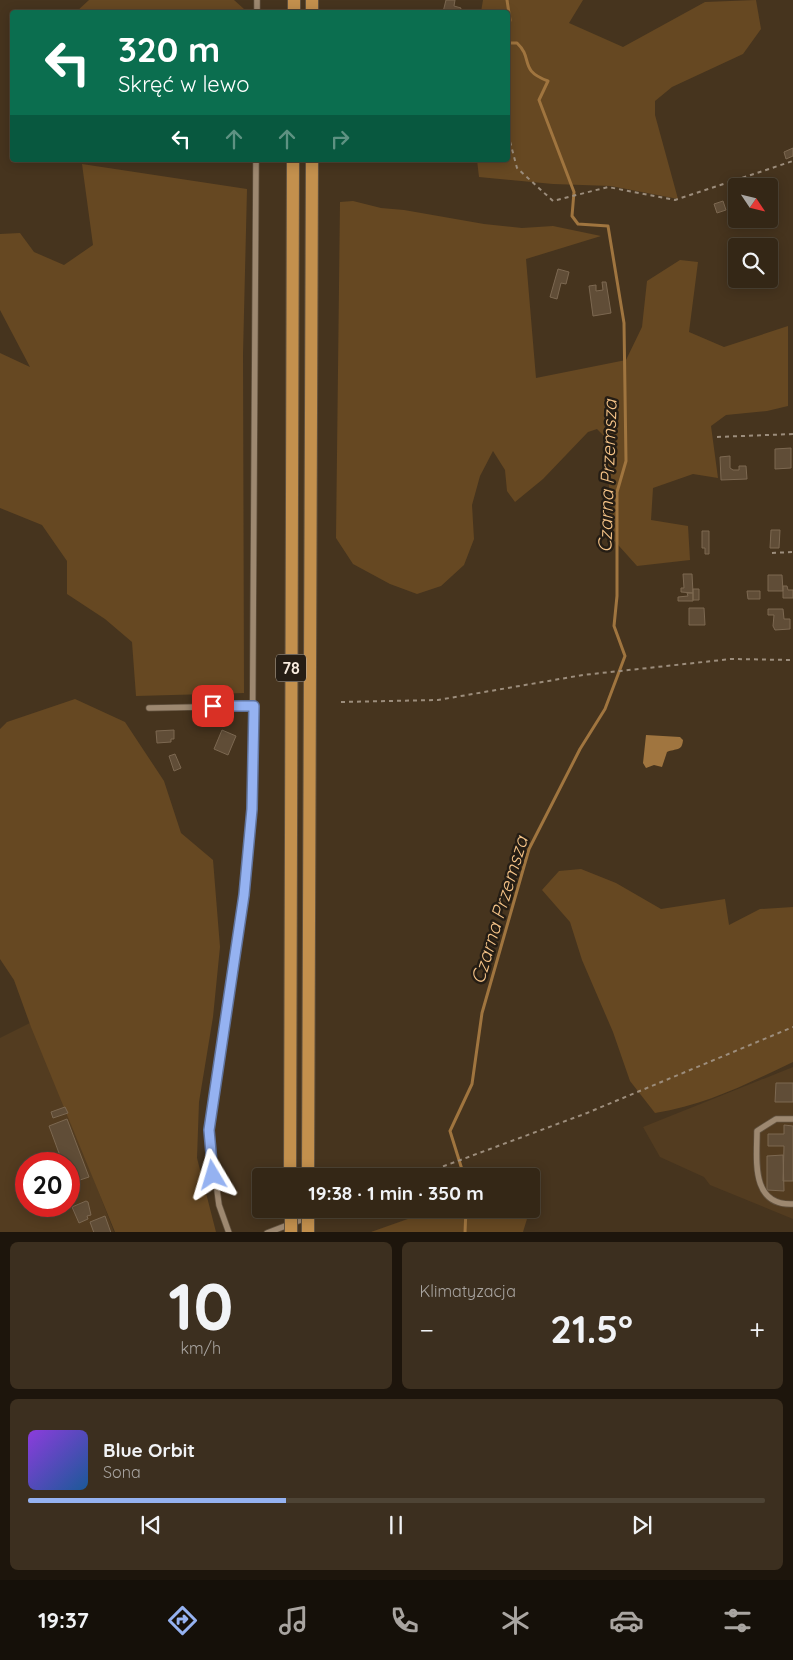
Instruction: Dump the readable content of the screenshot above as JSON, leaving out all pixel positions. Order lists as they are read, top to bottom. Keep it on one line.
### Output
{"streets":{"main road":["78"]},"water":["Czarna Przemsza"],"north":"bottom right","page":{"turn":["320 m","Skręć w lewo"],"limit":"20","trip":"19:38 · 1 min · 350 m","tile":[["10","km/h"],"Klimatyzacja"],"heat":["−","21.5°","+"],"song":["Blue Orbit","Sona"],"tabs":"19:37"}}
